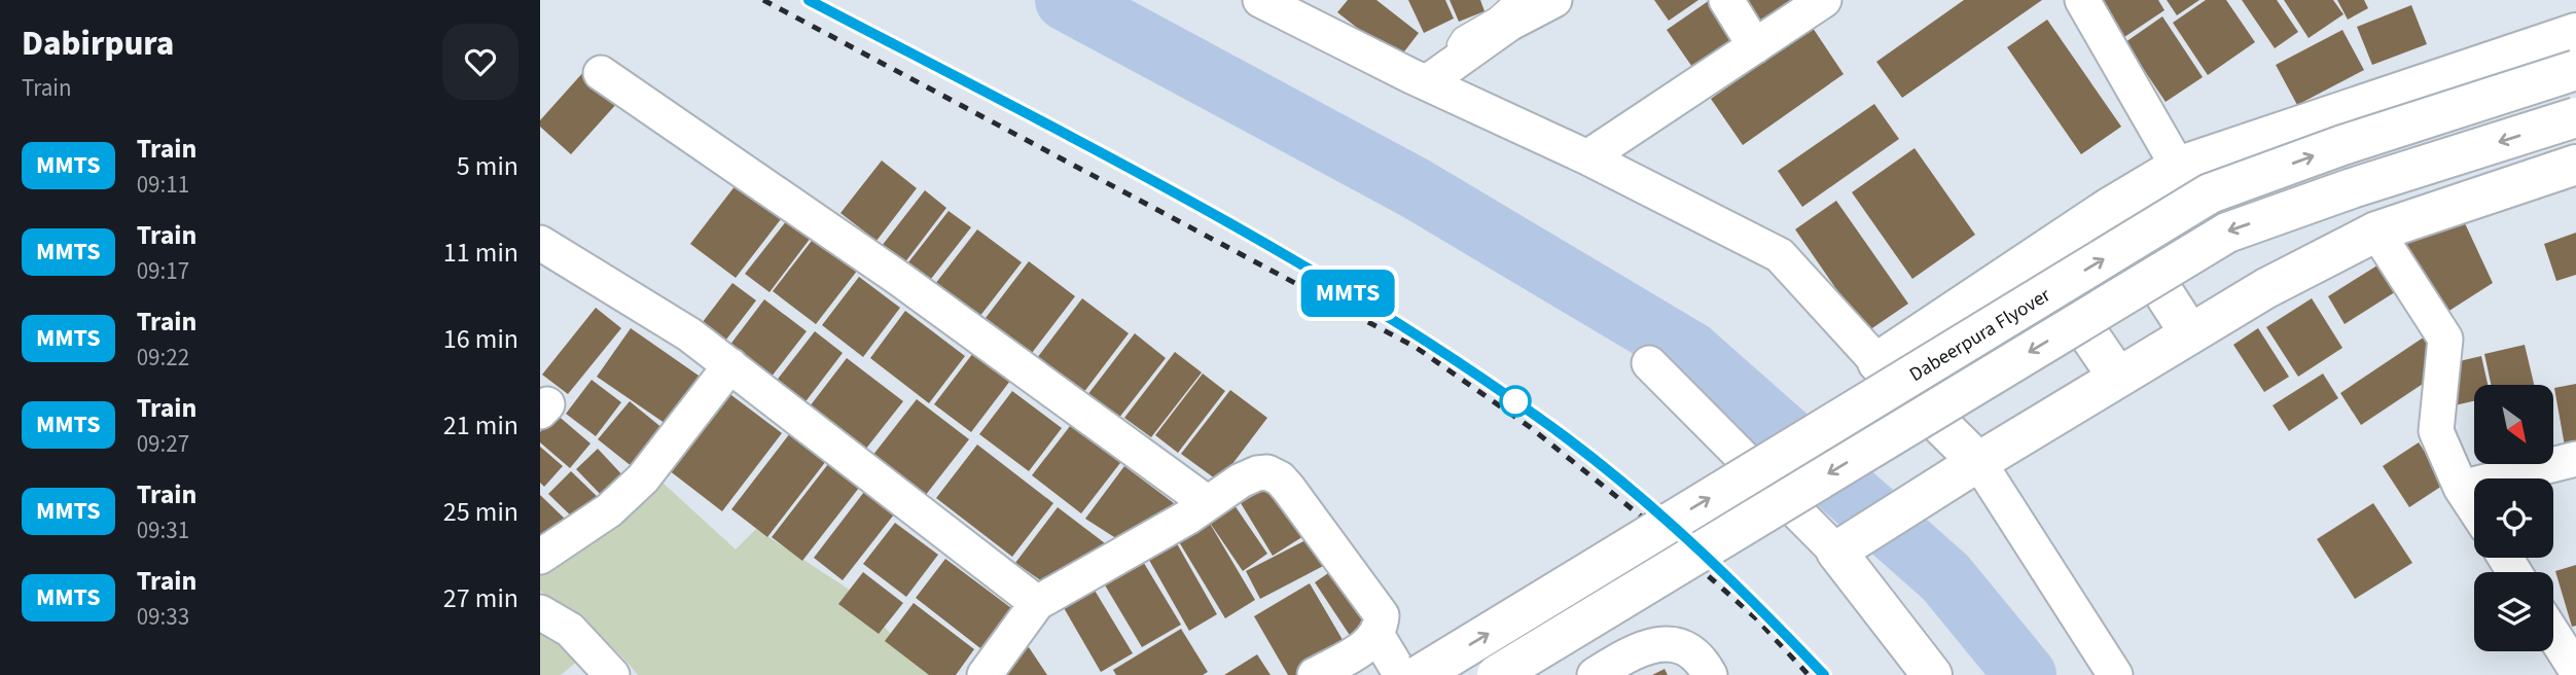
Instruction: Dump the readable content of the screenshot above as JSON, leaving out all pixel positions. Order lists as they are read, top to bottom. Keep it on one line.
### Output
{"streets":{"main road":["Dabeerpura Flyover"]},"north":"bottom right","page":{"heading":["Dabirpura","Train"],"on_map":"MMTS","list":[{"mark":"MMTS","name":"Train","note":"09:11","value":"5 min"},{"mark":"MMTS","name":"Train","note":"09:17","value":"11 min"},{"mark":"MMTS","name":"Train","note":"09:22","value":"16 min"},{"mark":"MMTS","name":"Train","note":"09:27","value":"21 min"},{"mark":"MMTS","name":"Train","note":"09:31","value":"25 min"},{"mark":"MMTS","name":"Train","note":"09:33","value":"27 min"}]}}
